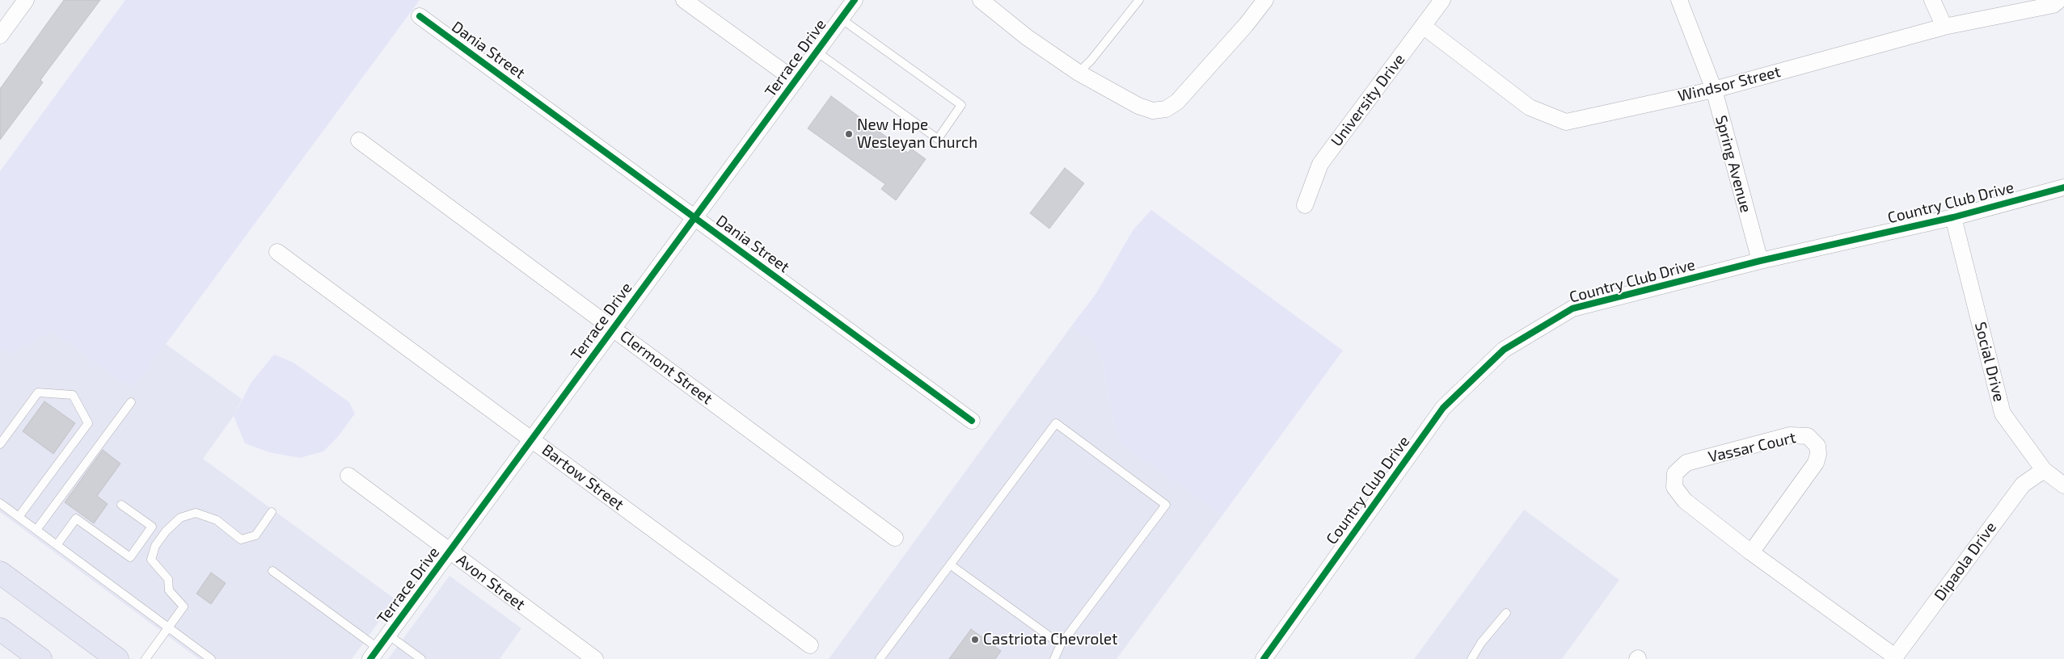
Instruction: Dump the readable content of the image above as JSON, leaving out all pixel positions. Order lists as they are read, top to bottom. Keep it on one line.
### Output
{"streets":{"street":["Dania Street","Terrace Drive","Windsor Street","University Drive","Spring Avenue","Country Club Drive","Social Drive","Clermont Street","Vassar Court","Bartow Street","Dipaola Drive","Avon Street"]},"crossings":[["Dania Street","Terrace Drive"],["Terrace Drive","Clermont Street"],["Terrace Drive","Bartow Street"],["Terrace Drive","Avon Street"],["Windsor Street","University Drive"],["Windsor Street","Spring Avenue"],["Spring Avenue","Country Club Drive"],["Country Club Drive","Social Drive"],["Social Drive","Dipaola Drive"],["Vassar Court","Dipaola Drive"]],"places":["New Hope Wesleyan Church","Castriota Chevrolet"]}
